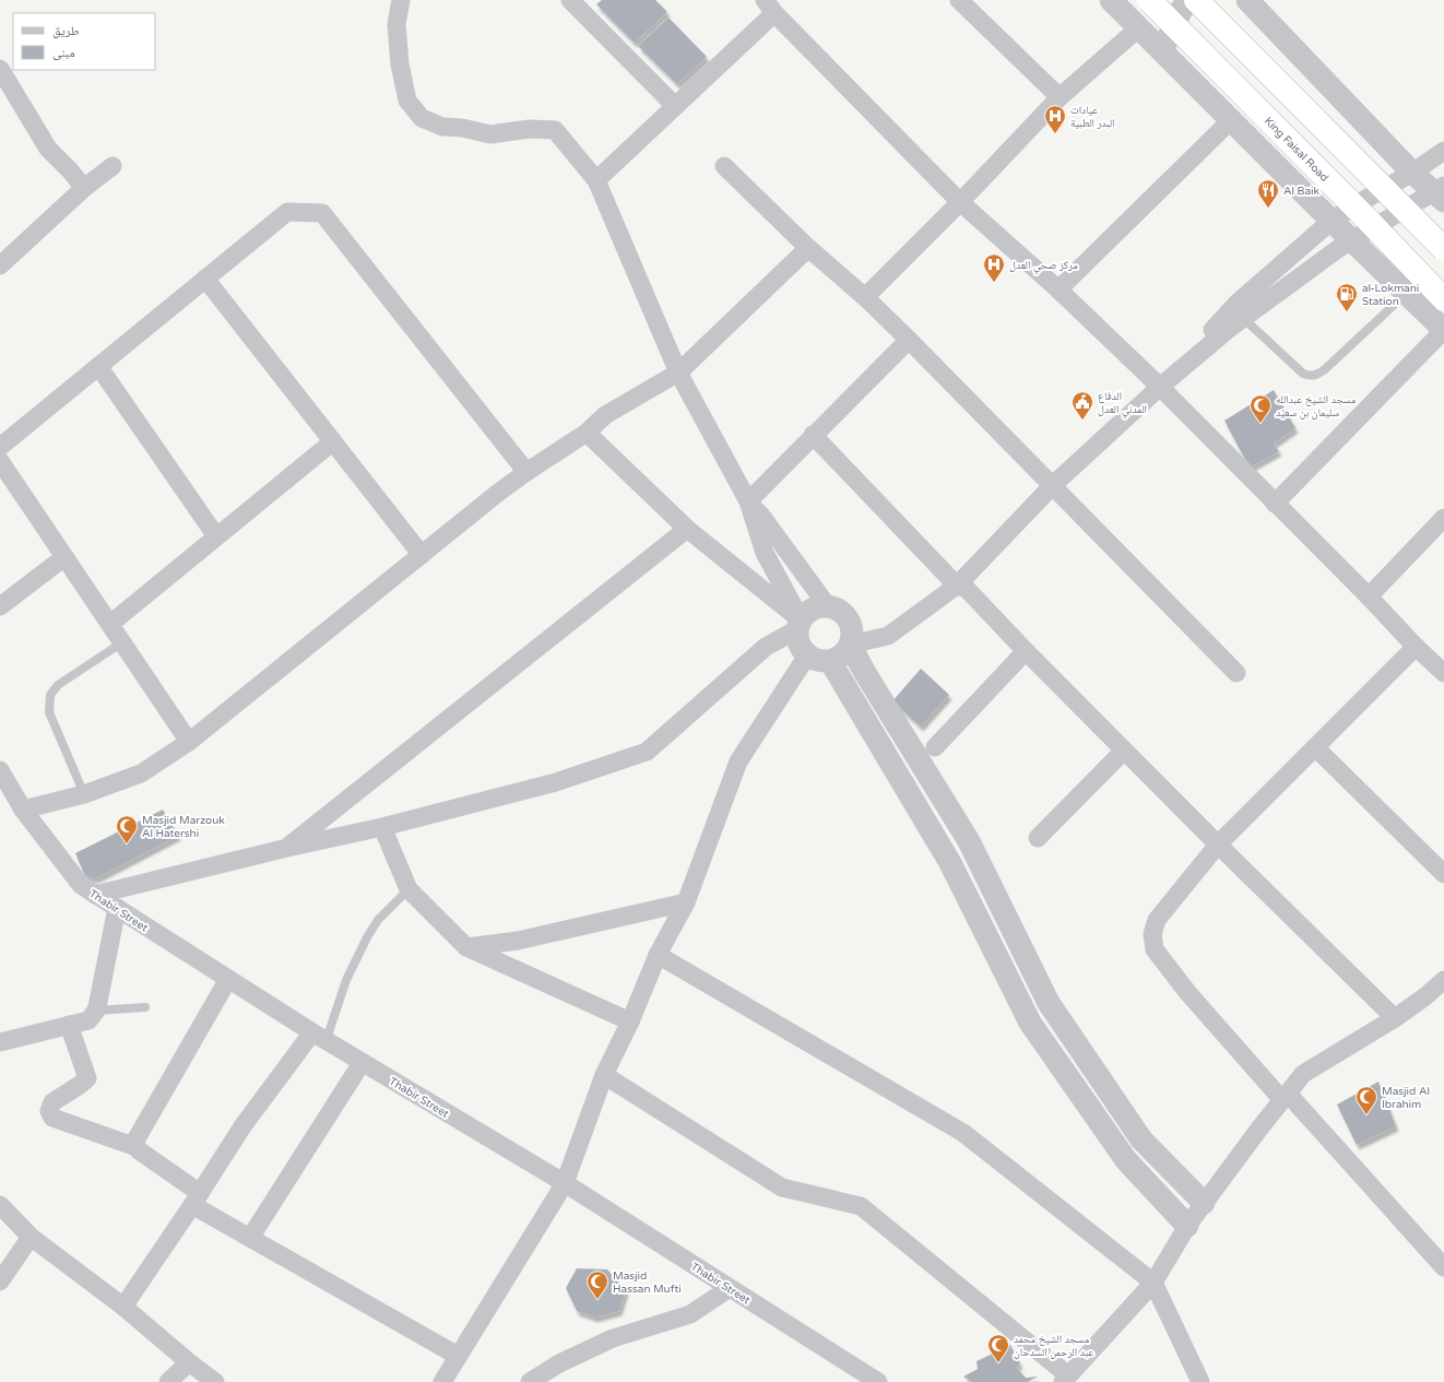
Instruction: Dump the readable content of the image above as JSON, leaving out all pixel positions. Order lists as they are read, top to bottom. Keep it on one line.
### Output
{"streets":{"highway":["King Faisal Road"],"street":["Thabir Street"]},"places":{"hospital":["عيادات البدر الطبية","مركز صحي العدل"],"restaurant":["Al Baik"],"fuel station":["al-Lokmani Station"],"public building":["الدفاع المدني العدل"],"mosque":["مسجد الشيخ عبدالله سليمان بن سعيّد","Masjid Marzouk Al Hatershi","Masjid Al Ibrahim","Masjid Hassan Mufti","مسجد الشيخ محمد عبد الرحمن السدحان"]},"legend":["طريق","مبنى"]}
